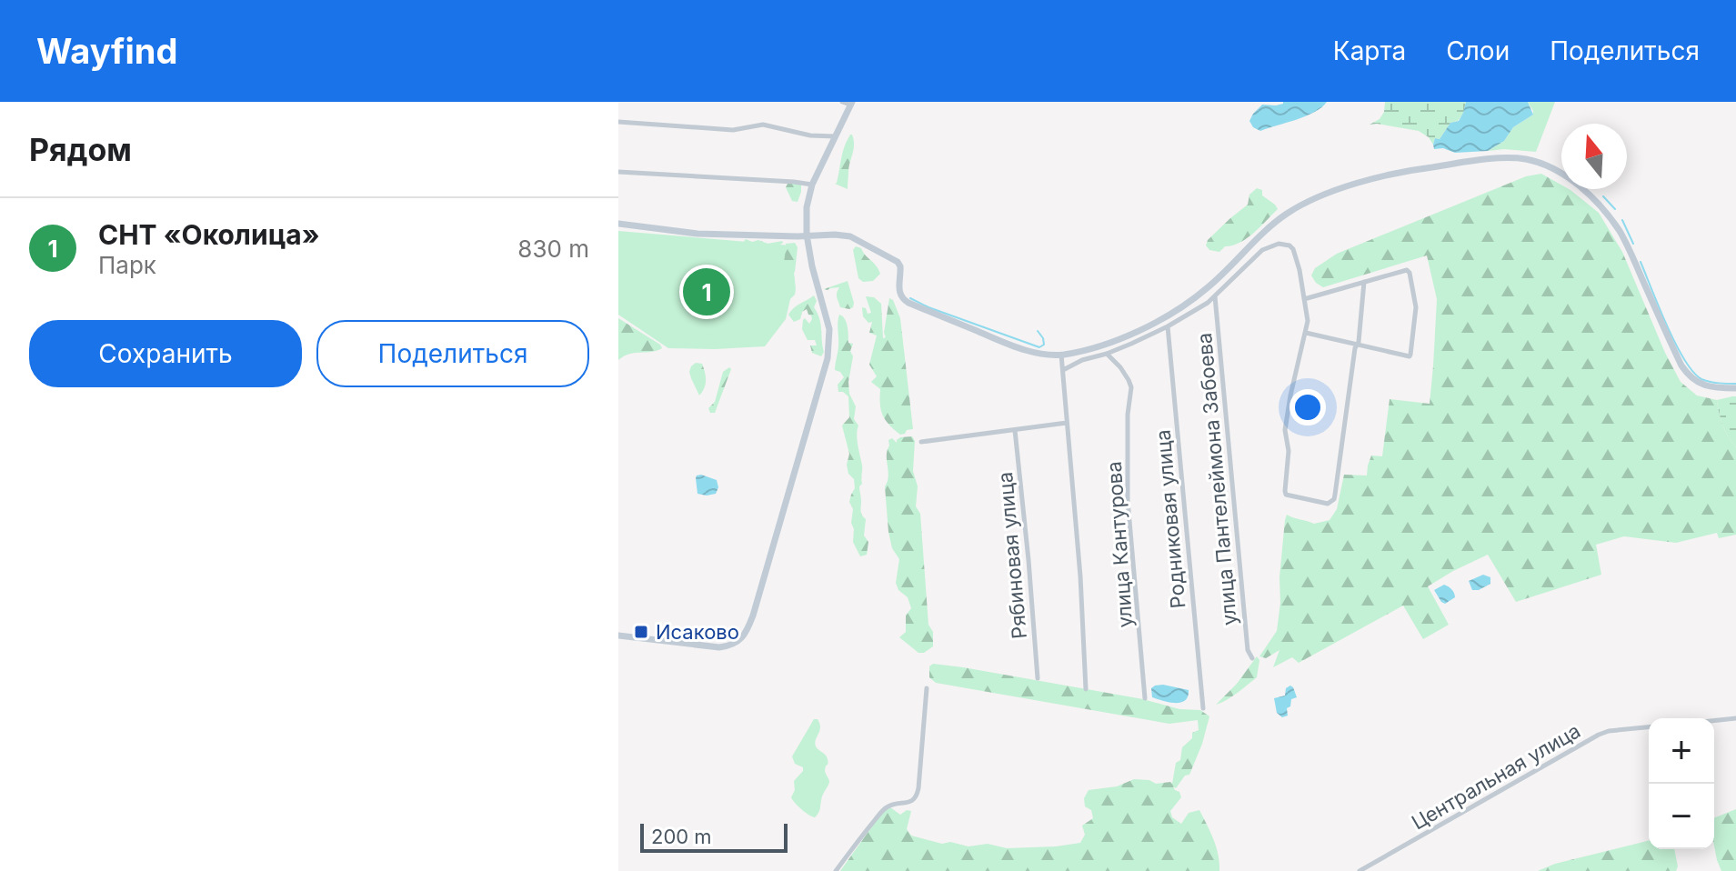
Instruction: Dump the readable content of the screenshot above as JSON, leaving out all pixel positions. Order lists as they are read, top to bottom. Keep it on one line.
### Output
{"streets":{"street":["улица Пантелеймона Забоева","Родниковая улица","улица Кантурова","Рябиновая улица","Центральная улица"]},"places":{"transit":["Исаково"]},"scale_bar":"200 m","north":"top","page":{"header":"Wayfind","nav":["Карта","Слои","Поделиться"],"heading":"Рядом","list":[{"mark":"1","name":"СНТ «Околица»","note":"Парк","value":"830 m"}],"pins":"1","buttons":["Сохранить","Поделиться"],"map_buttons":["+","−"],"scale":"200 m"}}
